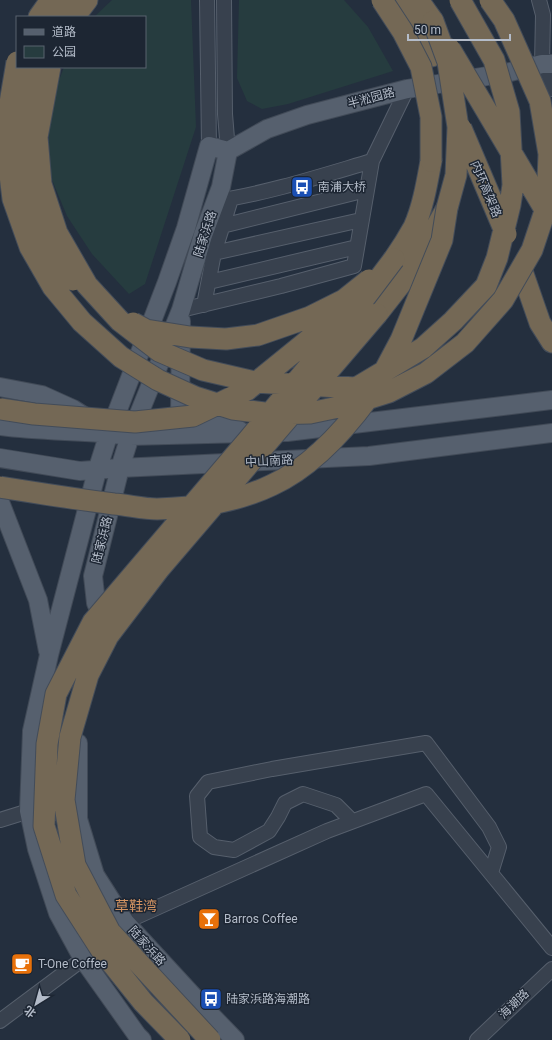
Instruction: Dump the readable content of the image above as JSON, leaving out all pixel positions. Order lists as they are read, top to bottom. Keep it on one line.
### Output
{"streets":{"highway":["内环高架路"],"main road":["半淞园路","陆家浜路","中山南路"],"street":["海潮路"]},"crossings":[["半淞园路","陆家浜路"],["陆家浜路","中山南路"]],"districts":["草鞋湾"],"places":{"bus stop":["南浦大桥","陆家浜路海潮路"],"bar":["Barros Coffee"],"cafe":["T-One Coffee"]},"legend":["道路","公园"],"scale_bar":"50 m","north":"bottom left"}
